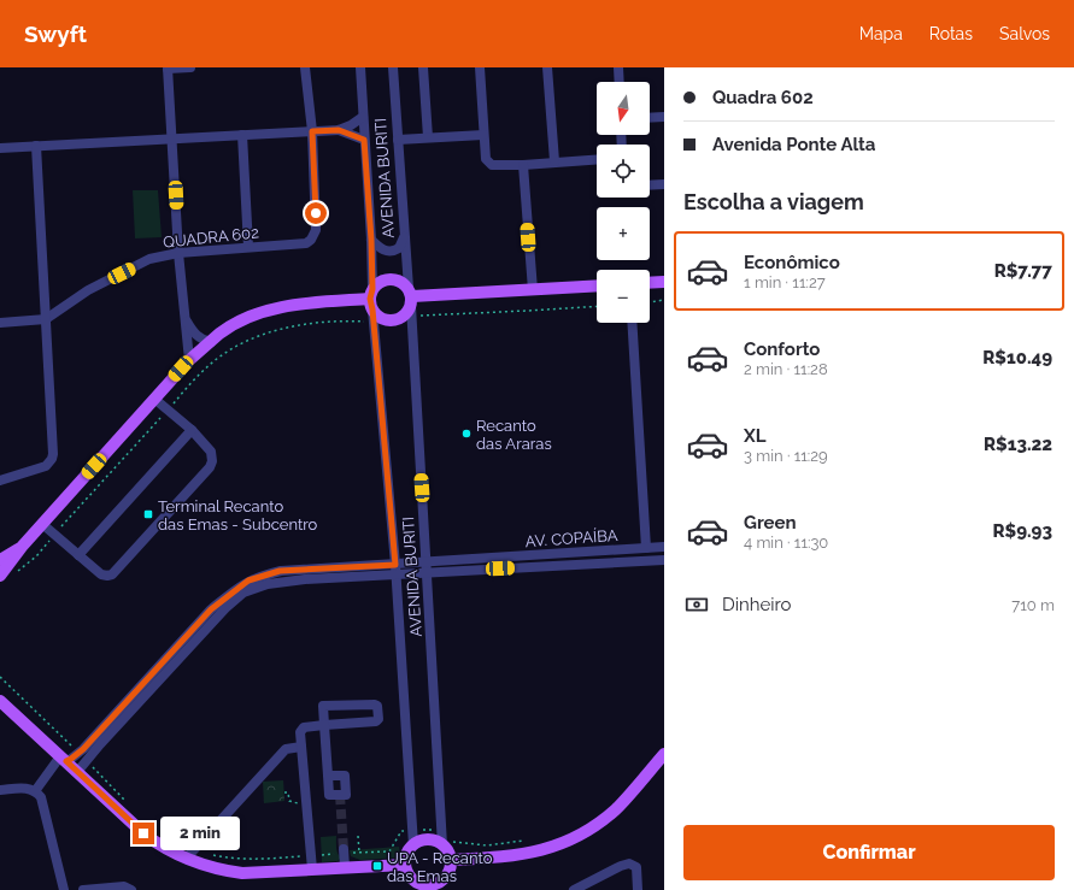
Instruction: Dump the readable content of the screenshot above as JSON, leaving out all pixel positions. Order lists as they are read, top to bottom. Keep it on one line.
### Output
{"streets":{"main road":["AVENIDA BURITI"],"street":["QUADRA 602","AV. COPAÍBA"]},"crossings":[["AVENIDA BURITI","AV. COPAÍBA"]],"places":{"other":["Recanto das Araras"],"transit":["Terminal Recanto das Emas - Subcentro","UPA - Recanto das Emas"]},"north":"bottom","page":{"header":"Swyft","nav":["Mapa","Rotas","Salvos"],"banner":["Quadra 602","Avenida Ponte Alta"],"map_buttons":["+","−"],"heading":"Escolha a viagem","list":[{"name":"Econômico","note":"1 min · 11:27","value":"R$7.77"},{"name":"Conforto","note":"2 min · 11:28","value":"R$10.49"},{"name":"XL","note":"3 min · 11:29","value":"R$13.22"},{"name":"Green","note":"4 min · 11:30","value":"R$9.93"}],"pay":["Dinheiro","710 m"],"buttons":"Confirmar","bubble":"2 min"}}
